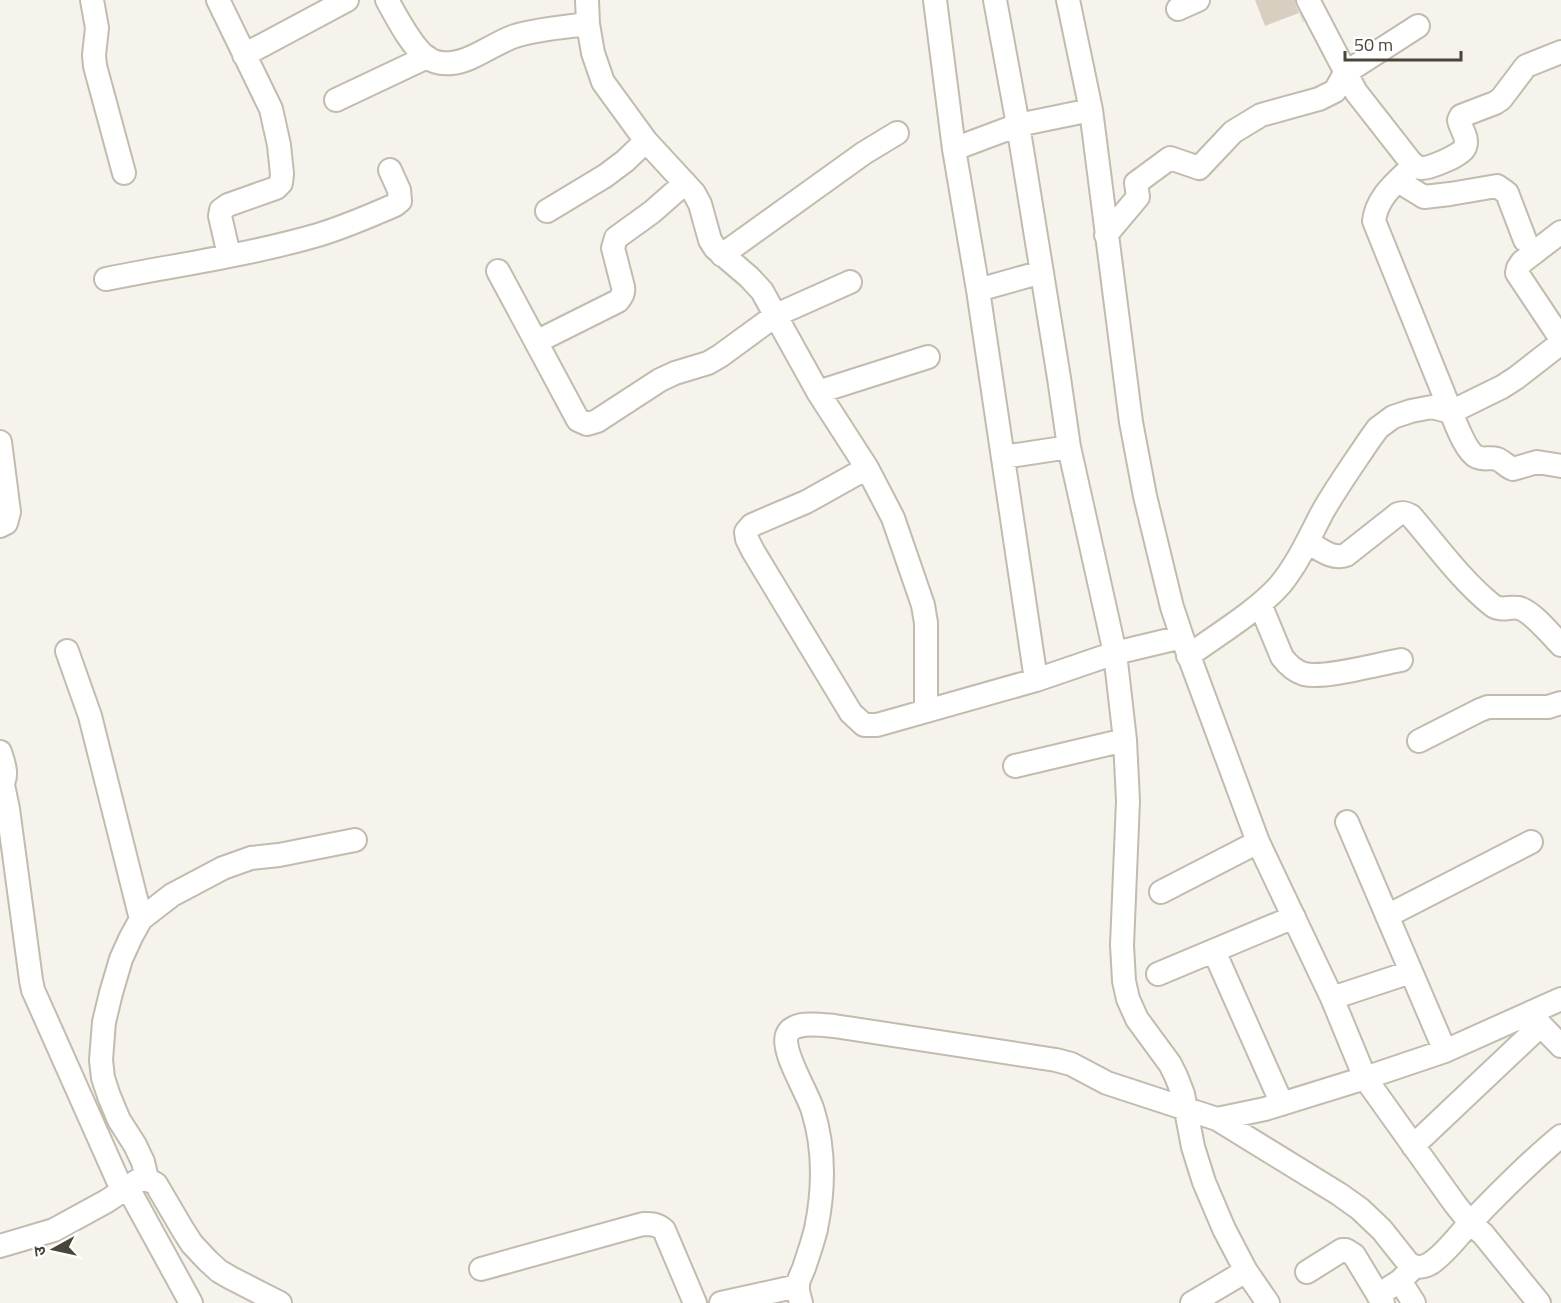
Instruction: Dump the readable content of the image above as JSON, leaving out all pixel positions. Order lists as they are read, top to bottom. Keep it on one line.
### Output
{"scale_bar":"50 m","north":"left"}
